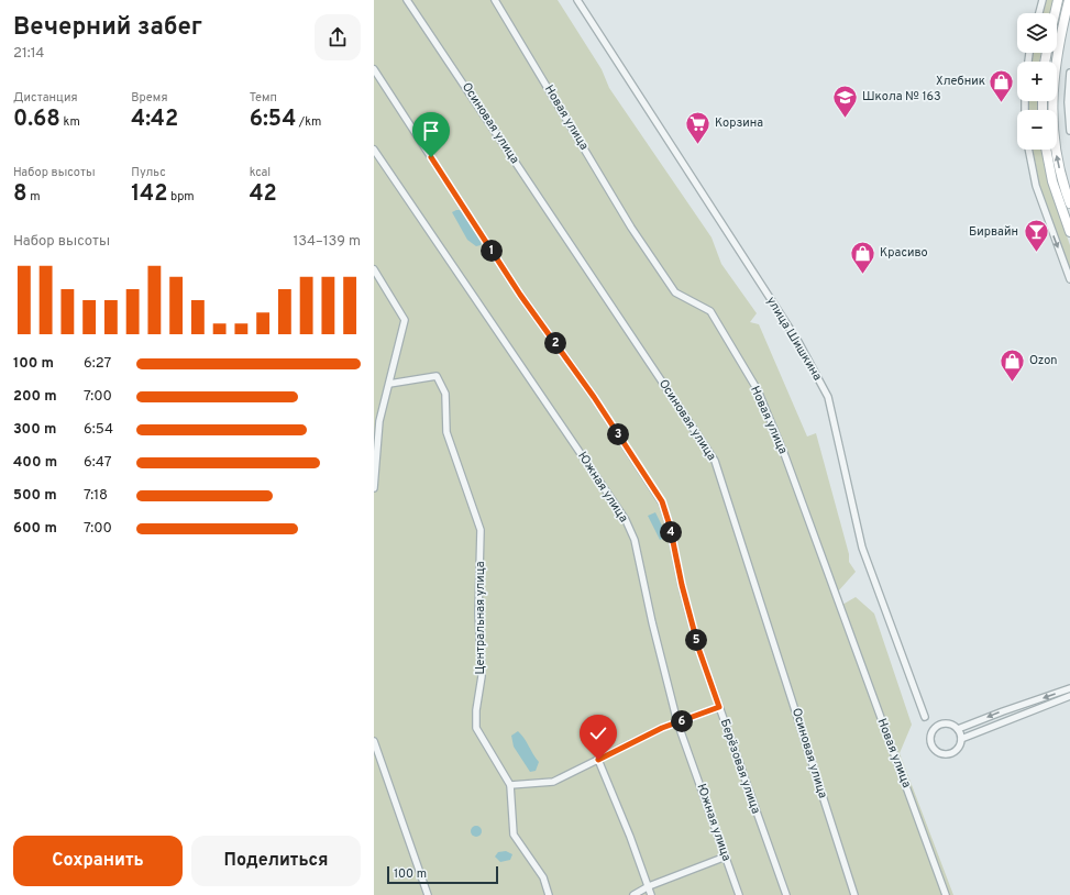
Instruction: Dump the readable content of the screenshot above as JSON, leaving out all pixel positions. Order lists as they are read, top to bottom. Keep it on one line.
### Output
{"streets":{"street":["Новая улица","Осиновая улица","улица Шишкина","Южная улица","Центральная улица","Берёзовая улица"]},"places":{"shop":["Хлебник","Красиво","Ozon"],"school or university":["Школа № 163"],"supermarket":["Корзина"],"bar":["Бирвайн"]},"scale_bar":"100 m","page":{"heading":["Вечерний забег","21:14"],"map_buttons":["+","−"],"stats":[["Дистанция","0.68 km"],["Время","4:42"],["Темп","6:54 /km"],["Набор высоты","8 m"],["Пульс","142 bpm"],["kcal","42"]],"chart":["Набор высоты","134–139 m"],"pins":["1","2","3","4","5","6"],"list":[{"name":"100 m","note":"6:27"},{"name":"200 m","note":"7:00"},{"name":"300 m","note":"6:54"},{"name":"400 m","note":"6:47"},{"name":"500 m","note":"7:18"},{"name":"600 m","note":"7:00"}],"buttons":["Сохранить","Поделиться"],"scale":"100 m"}}
